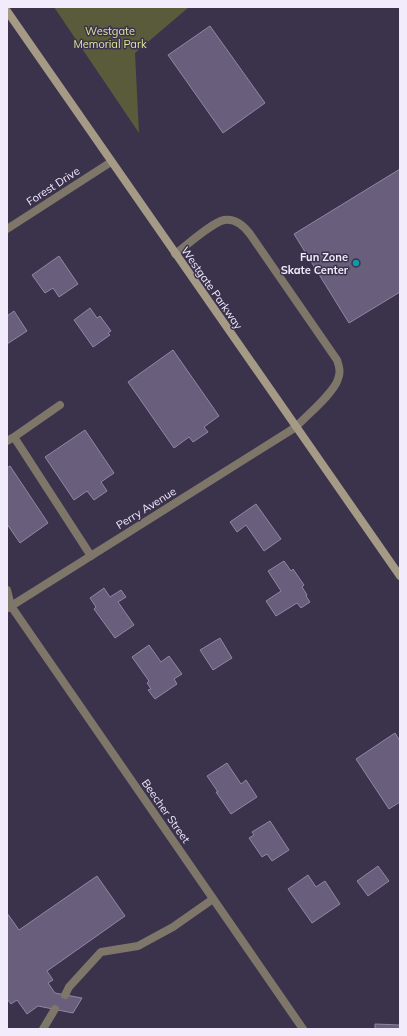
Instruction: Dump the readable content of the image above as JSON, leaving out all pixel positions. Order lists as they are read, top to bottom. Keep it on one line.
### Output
{"streets":{"main road":["Westgate Parkway"],"street":["Forest Drive","Perry Avenue","Beecher Street"]},"crossings":[["Forest Drive","Westgate Parkway"],["Westgate Parkway","Perry Avenue"],["Perry Avenue","Beecher Street"]],"parks":["Westgate Memorial Park"],"places":["Fun Zone Skate Center"]}
